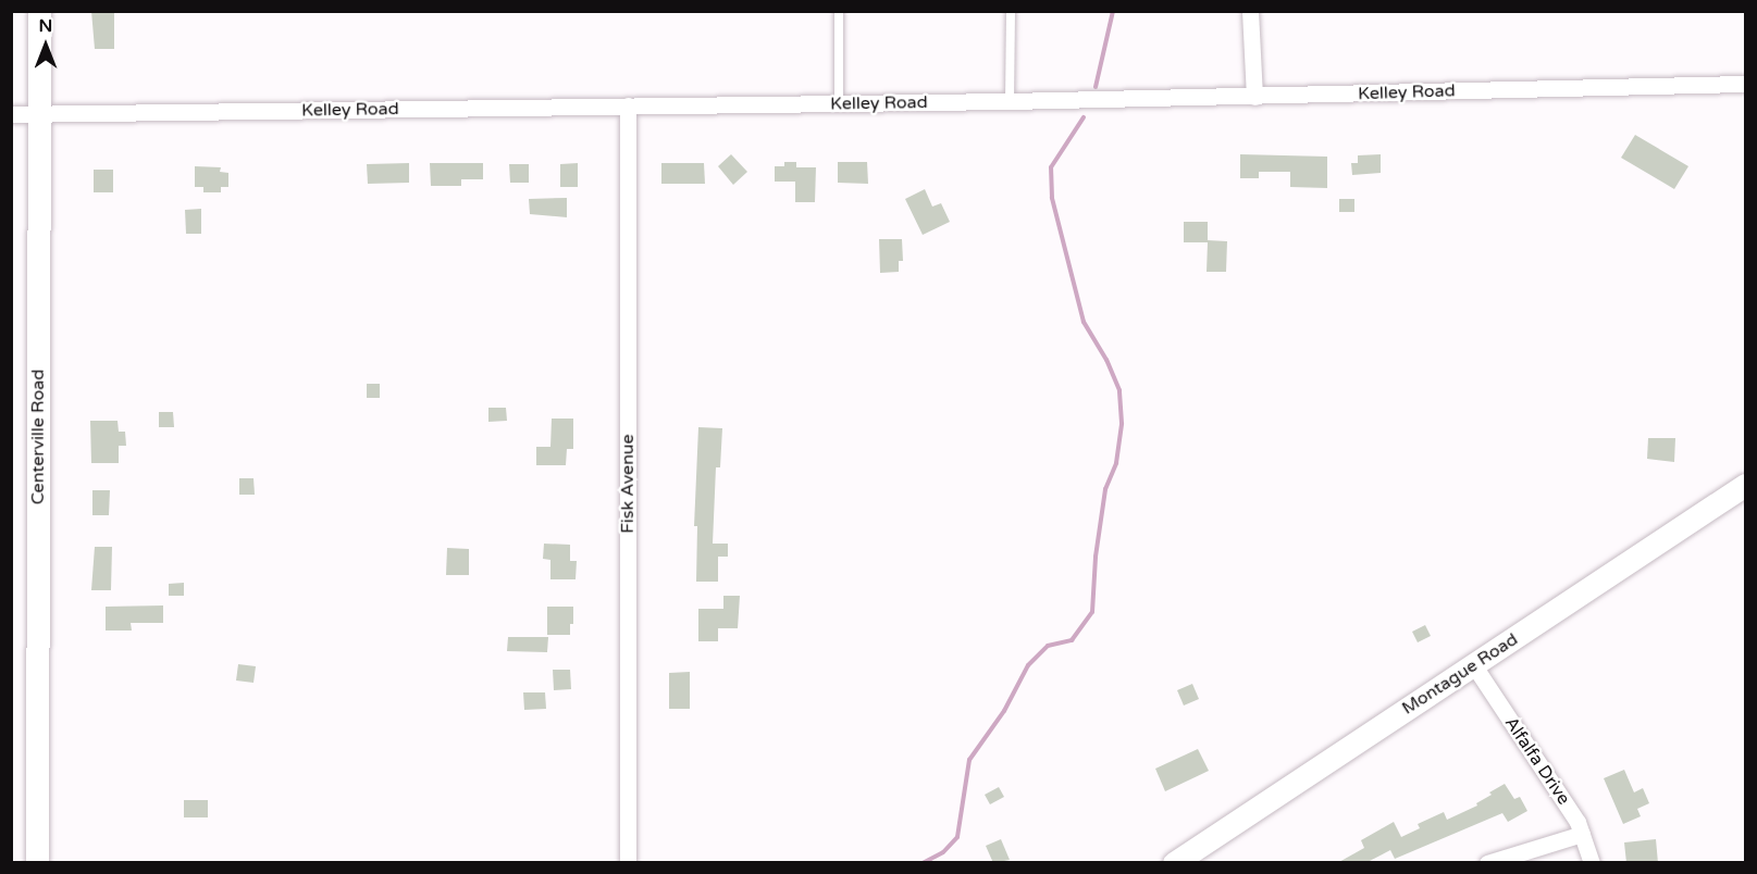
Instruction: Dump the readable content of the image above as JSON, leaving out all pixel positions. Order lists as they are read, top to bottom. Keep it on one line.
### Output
{"streets":{"street":["Kelley Road","Centerville Road","Fisk Avenue","Montague Road","Alfalfa Drive"]},"crossings":[["Kelley Road","Centerville Road"],["Kelley Road","Fisk Avenue"],["Montague Road","Alfalfa Drive"]],"north":"top"}
